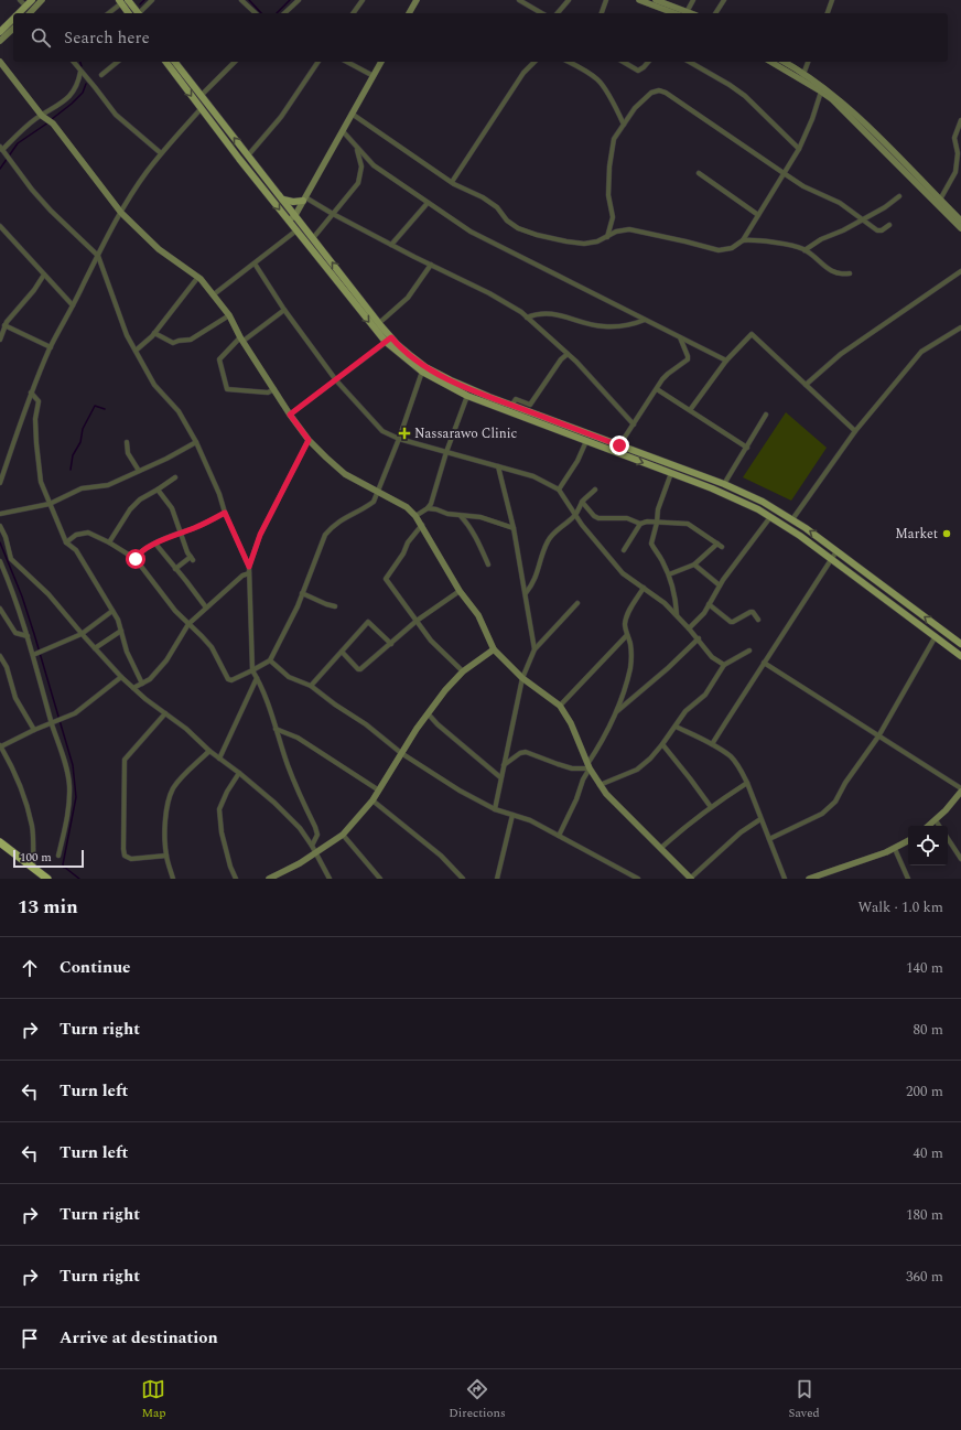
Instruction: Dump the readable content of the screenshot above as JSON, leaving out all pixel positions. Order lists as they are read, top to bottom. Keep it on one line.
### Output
{"places":{"health":["Nassarawo Clinic"],"other":["Market"]},"scale_bar":"100 m","page":{"search":"Search here","scale":"100 m","heading":["13 min","Walk · 1.0 km"],"list":[["Continue","140 m"],["Turn right","80 m"],["Turn left","200 m"],["Turn left","40 m"],["Turn right","180 m"],["Turn right","360 m"],"Arrive at destination"],"nav":["Map","Directions","Saved"]}}
